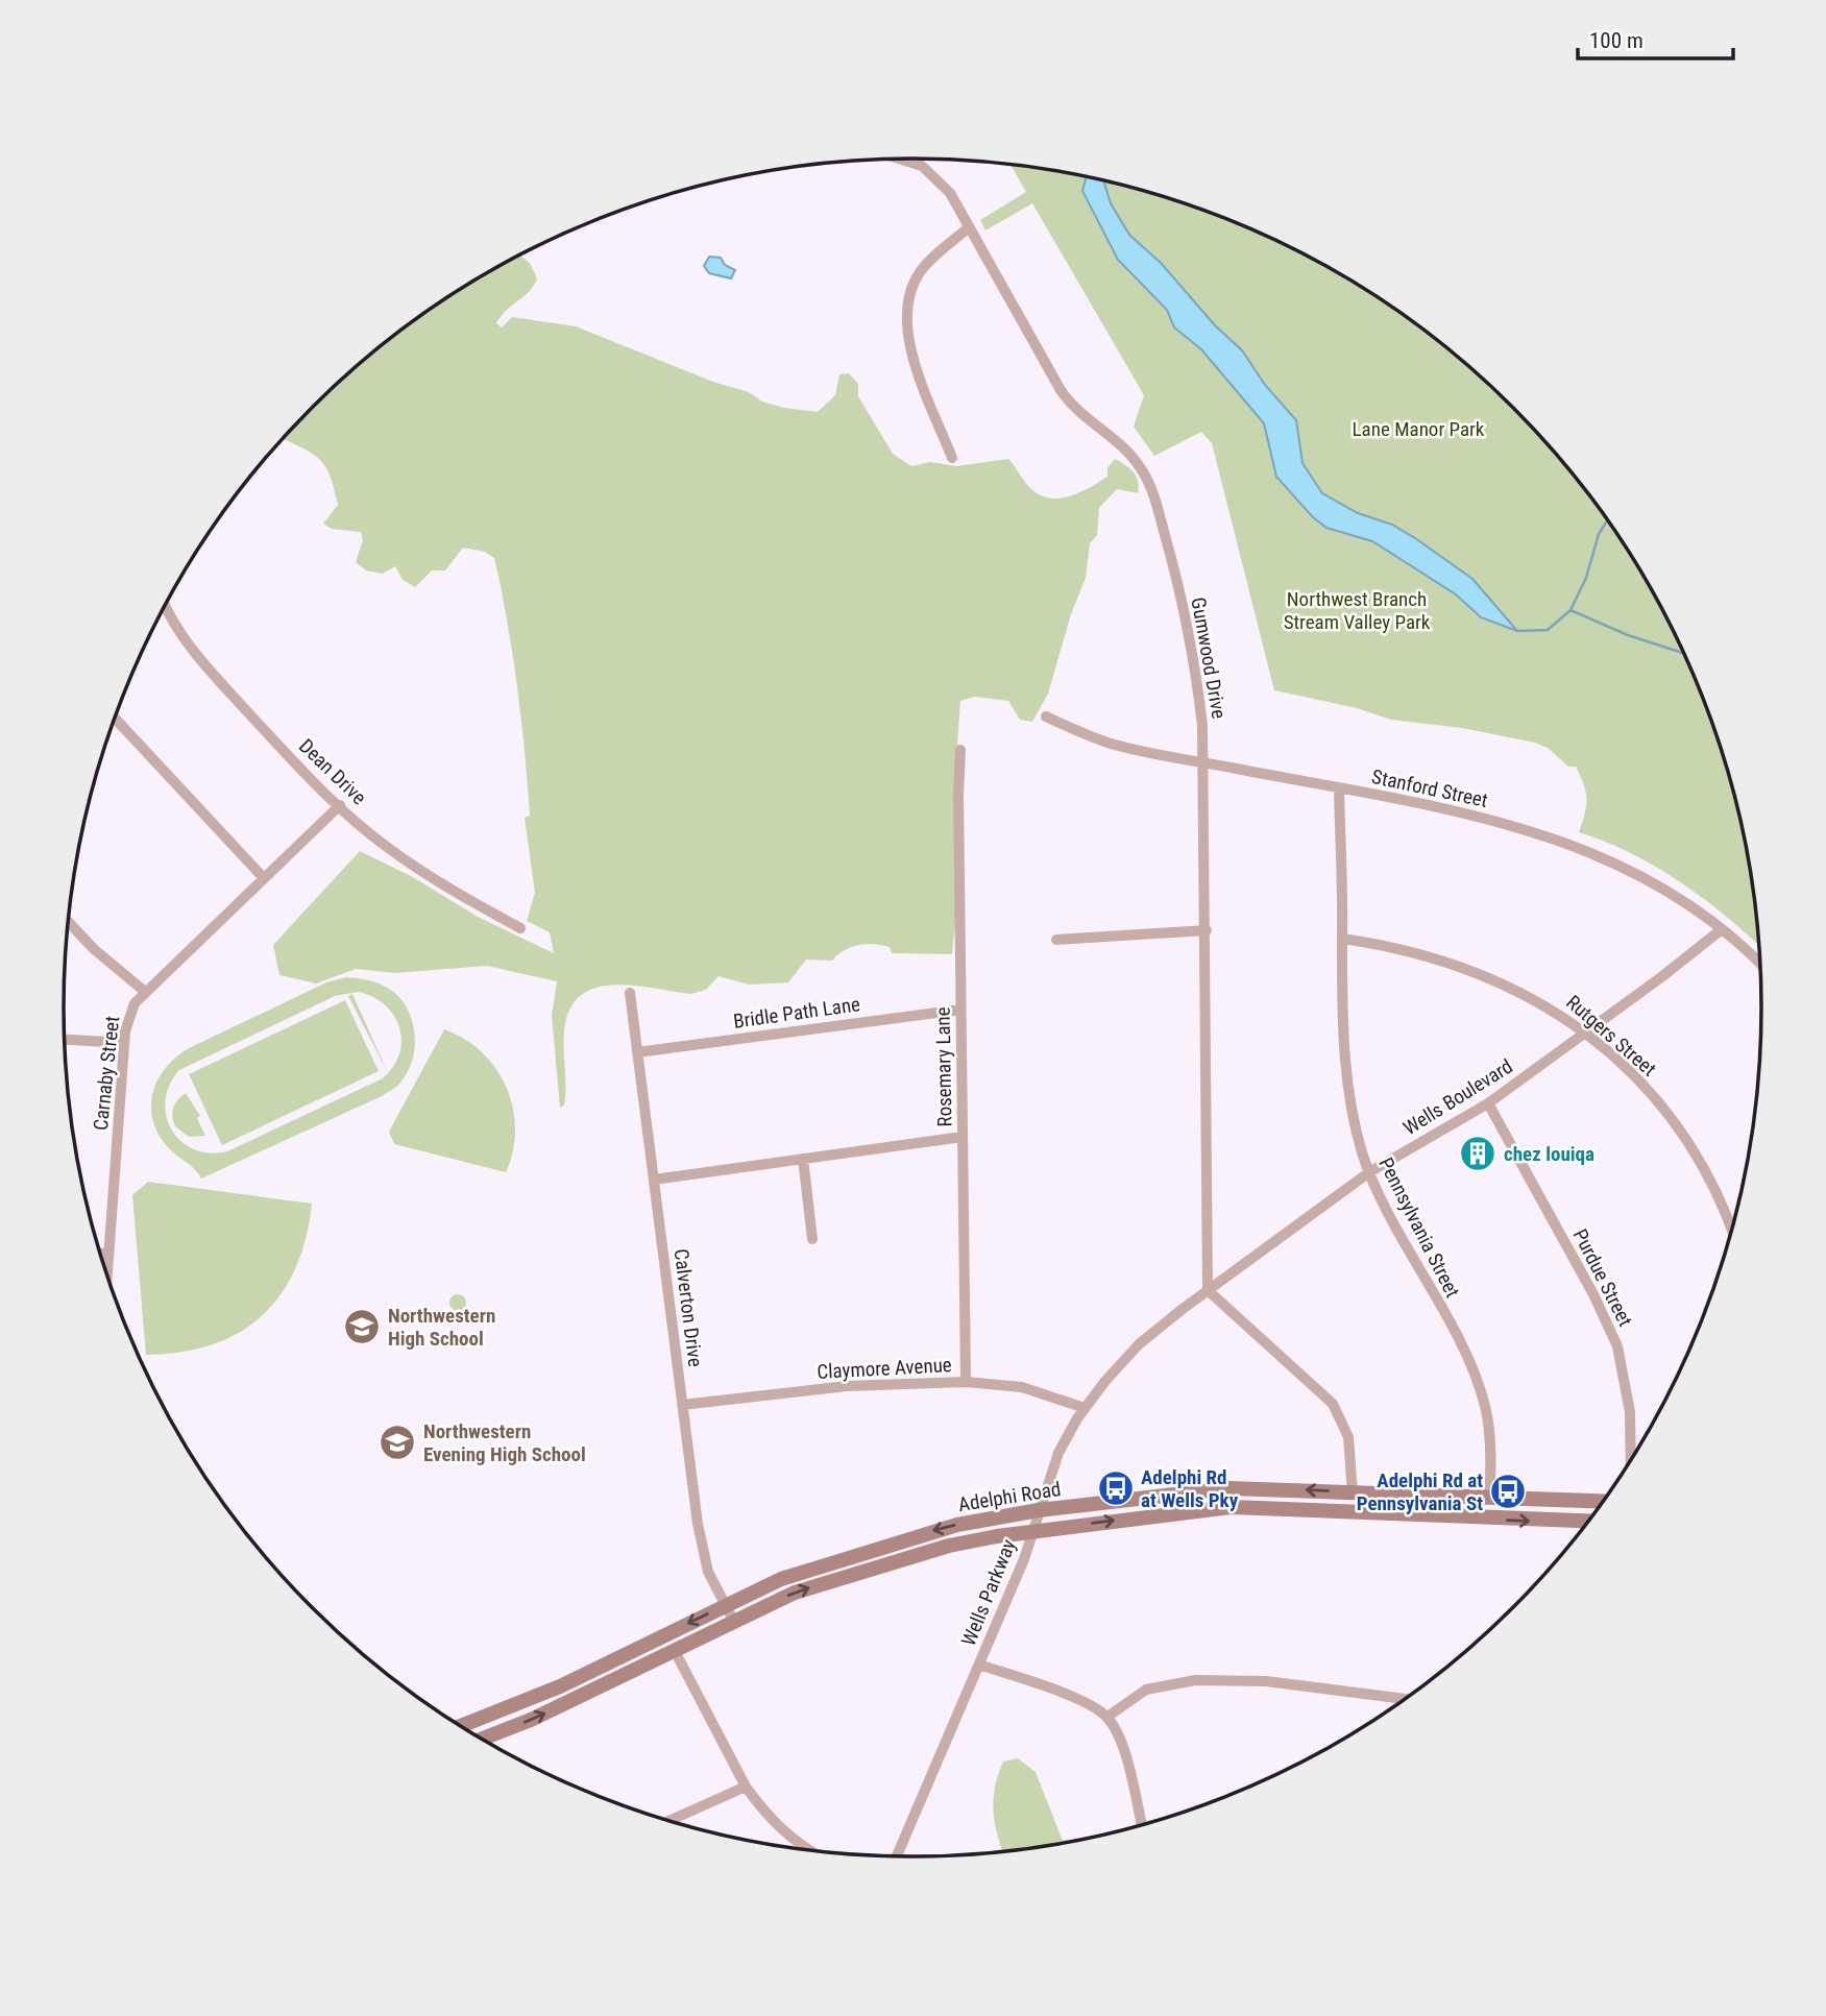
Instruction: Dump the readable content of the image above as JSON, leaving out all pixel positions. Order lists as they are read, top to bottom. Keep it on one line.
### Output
{"streets":{"main road":["Adelphi Road"],"street":["Gumwood Drive","Dean Drive","Stanford Street","Bridle Path Lane","Rutgers Street","Rosemary Lane","Carnaby Street","Wells Boulevard","Pennsylvania Street","Purdue Street","Calverton Drive","Claymore Avenue","Wells Parkway"]},"crossings":[["Gumwood Drive","Stanford Street"],["Gumwood Drive","Wells Boulevard"],["Gumwood Drive","Wells Parkway"],["Dean Drive","Carnaby Street"],["Stanford Street","Wells Boulevard"],["Stanford Street","Pennsylvania Street"],["Bridle Path Lane","Rosemary Lane"],["Bridle Path Lane","Calverton Drive"],["Rutgers Street","Wells Boulevard"],["Rutgers Street","Pennsylvania Street"],["Rosemary Lane","Claymore Avenue"],["Wells Boulevard","Pennsylvania Street"],["Wells Boulevard","Purdue Street"],["Wells Boulevard","Wells Parkway"],["Pennsylvania Street","Adelphi Road"],["Calverton Drive","Claymore Avenue"],["Calverton Drive","Adelphi Road"],["Claymore Avenue","Wells Parkway"],["Adelphi Road","Wells Parkway"]],"parks":["Lane Manor Park","Northwest Branch Stream Valley Park"],"places":{"building":["chez louiqa"],"school or university":["Northwestern High School","Northwestern Evening High School"],"bus stop":["Adelphi Rd at Wells Pky","Adelphi Rd at Pennsylvania St"]},"scale_bar":"100 m"}
